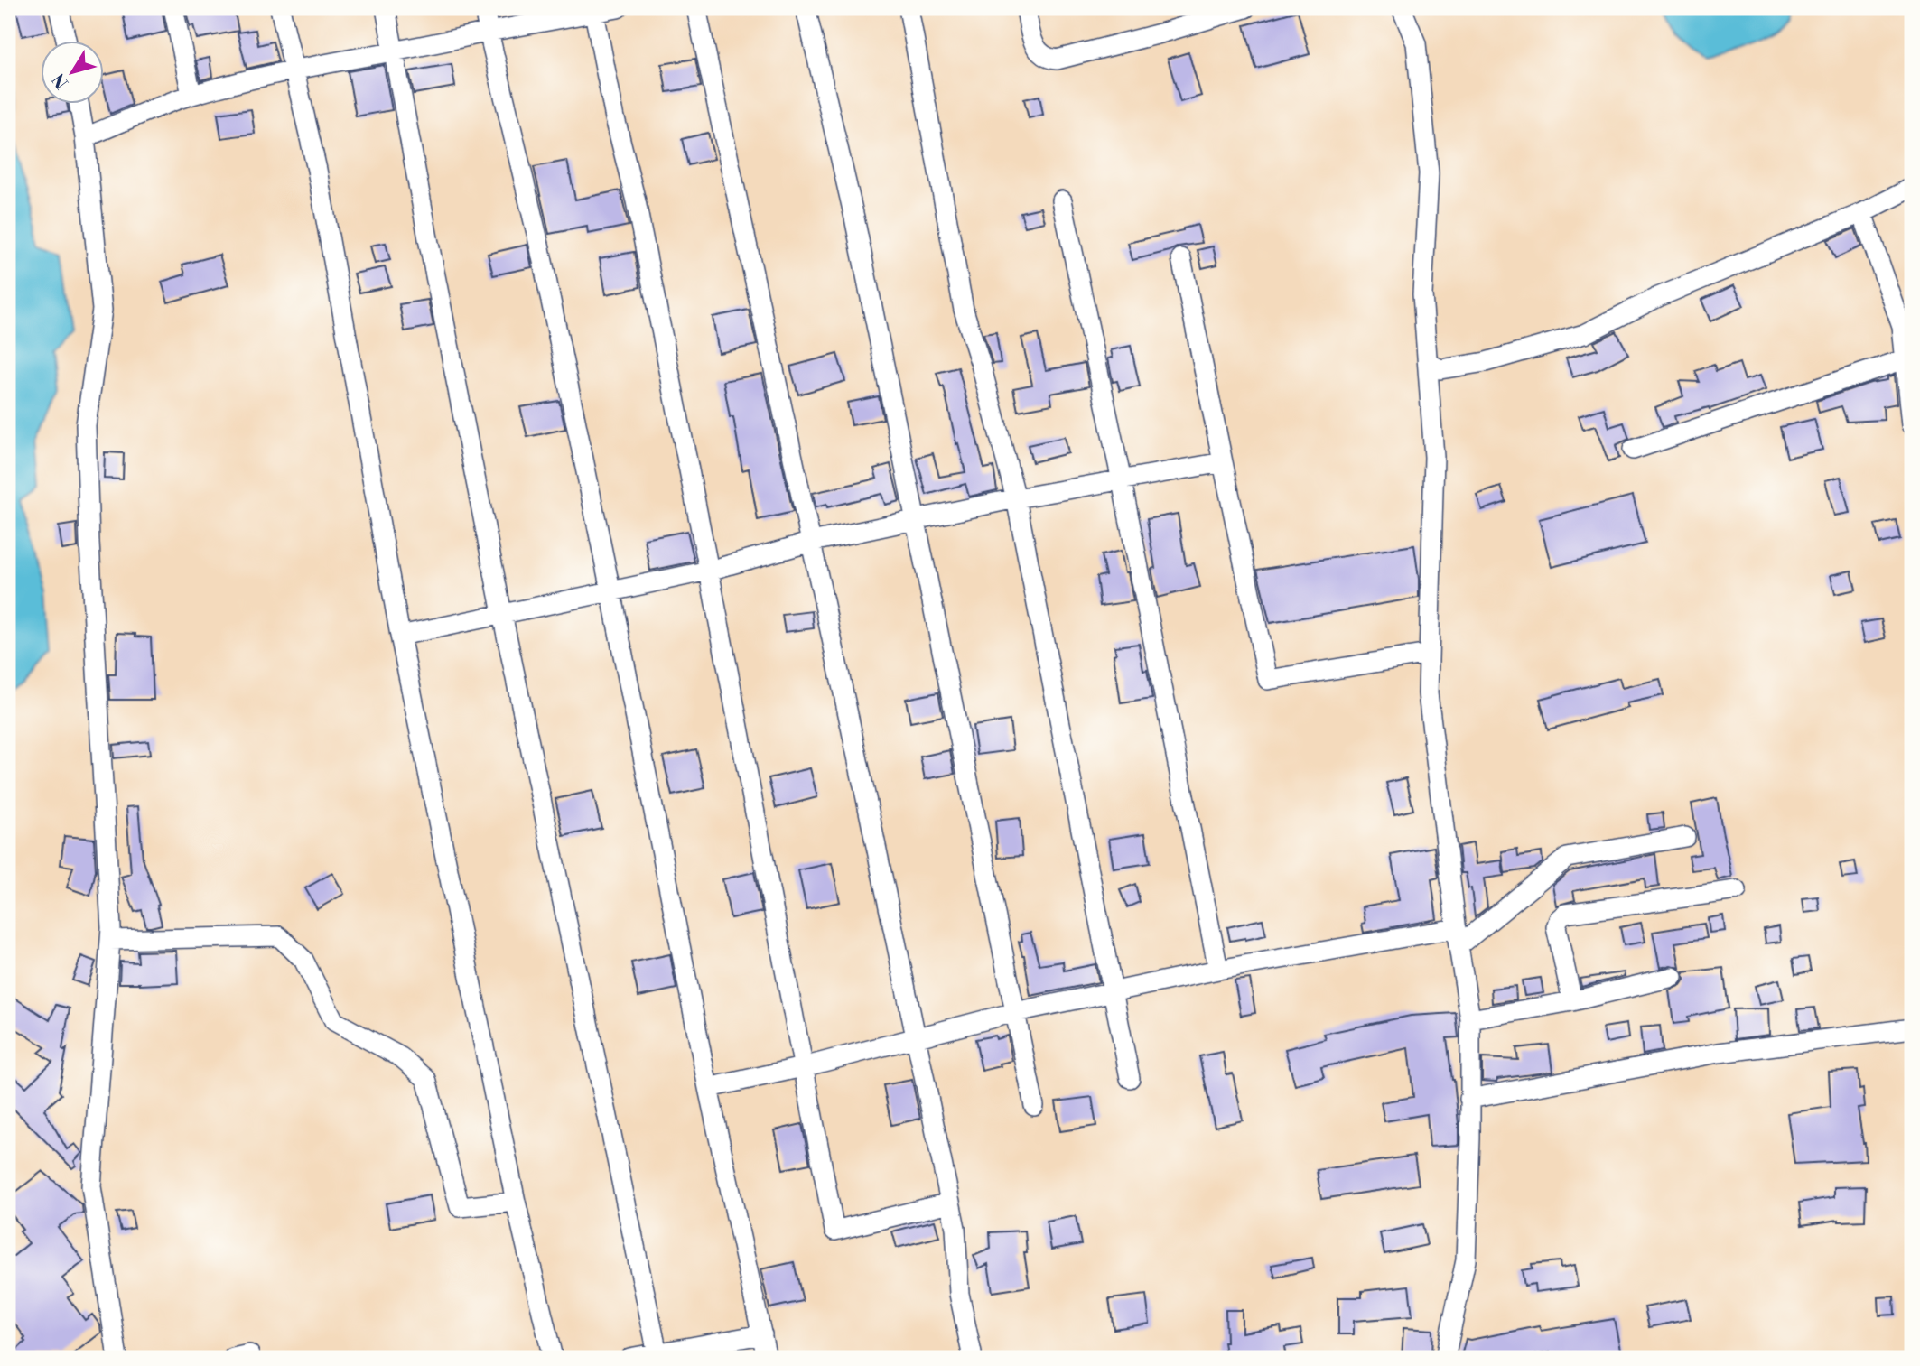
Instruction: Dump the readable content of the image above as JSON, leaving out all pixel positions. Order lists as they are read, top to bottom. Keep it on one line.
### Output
{"north":"bottom left"}
